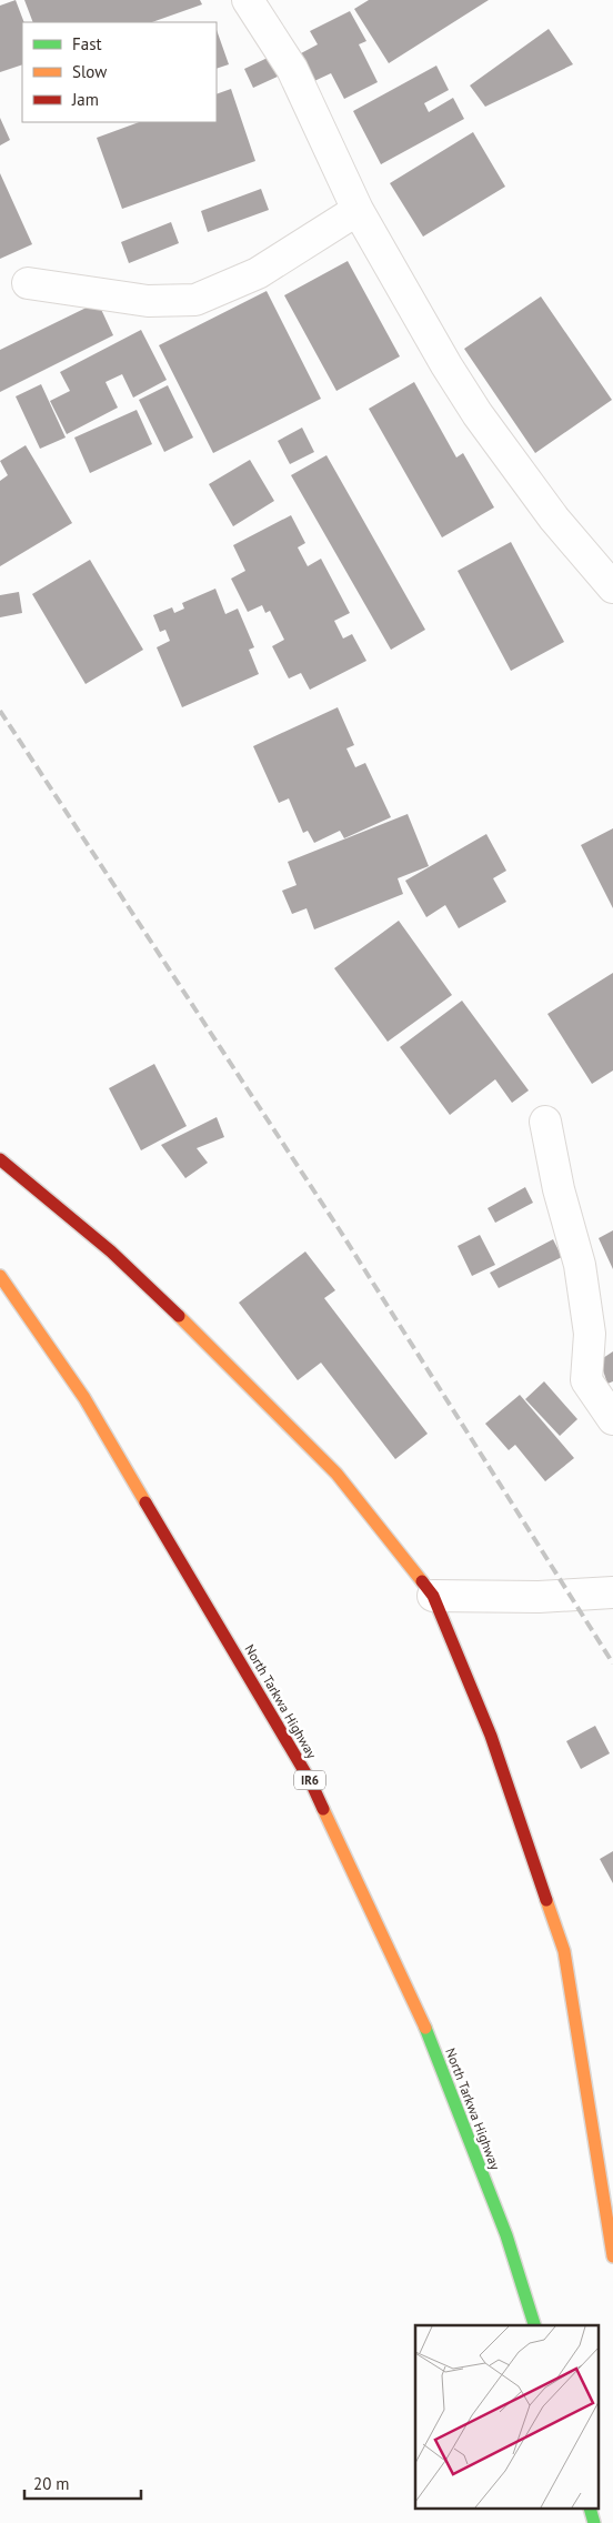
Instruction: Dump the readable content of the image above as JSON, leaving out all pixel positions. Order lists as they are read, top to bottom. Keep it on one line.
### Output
{"streets":{"street":["North Tarkwa Highway","IR6"]},"legend":["Fast","Slow","Jam"],"scale_bar":"20 m"}
